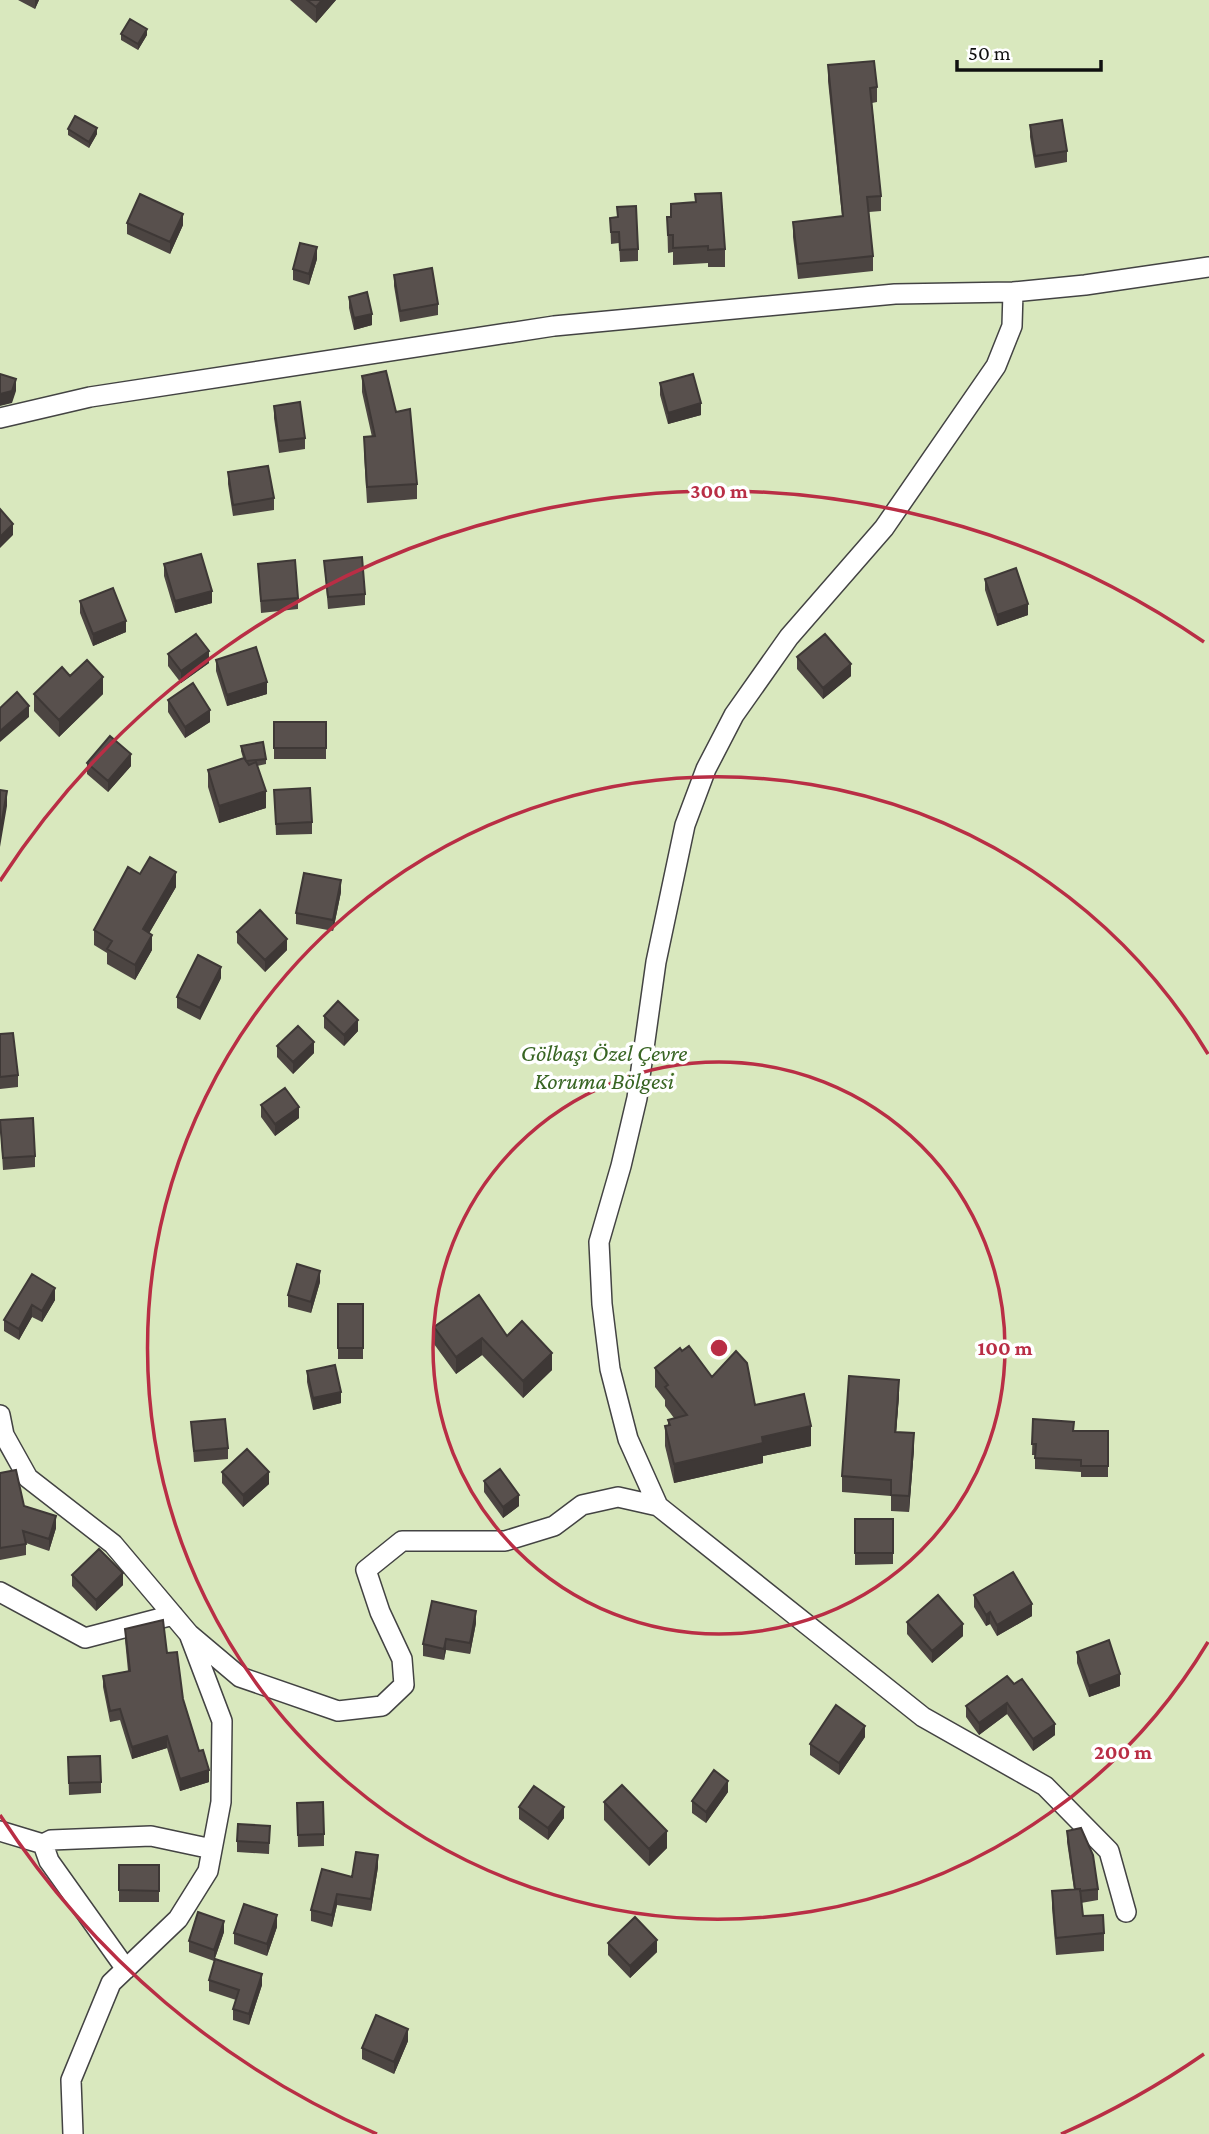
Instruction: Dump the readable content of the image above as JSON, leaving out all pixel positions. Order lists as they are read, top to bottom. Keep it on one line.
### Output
{"parks":["Gölbaşı Özel Çevre Koruma Bölgesi"],"scale_bar":"50 m","rings":["300 m","100 m","200 m"]}
